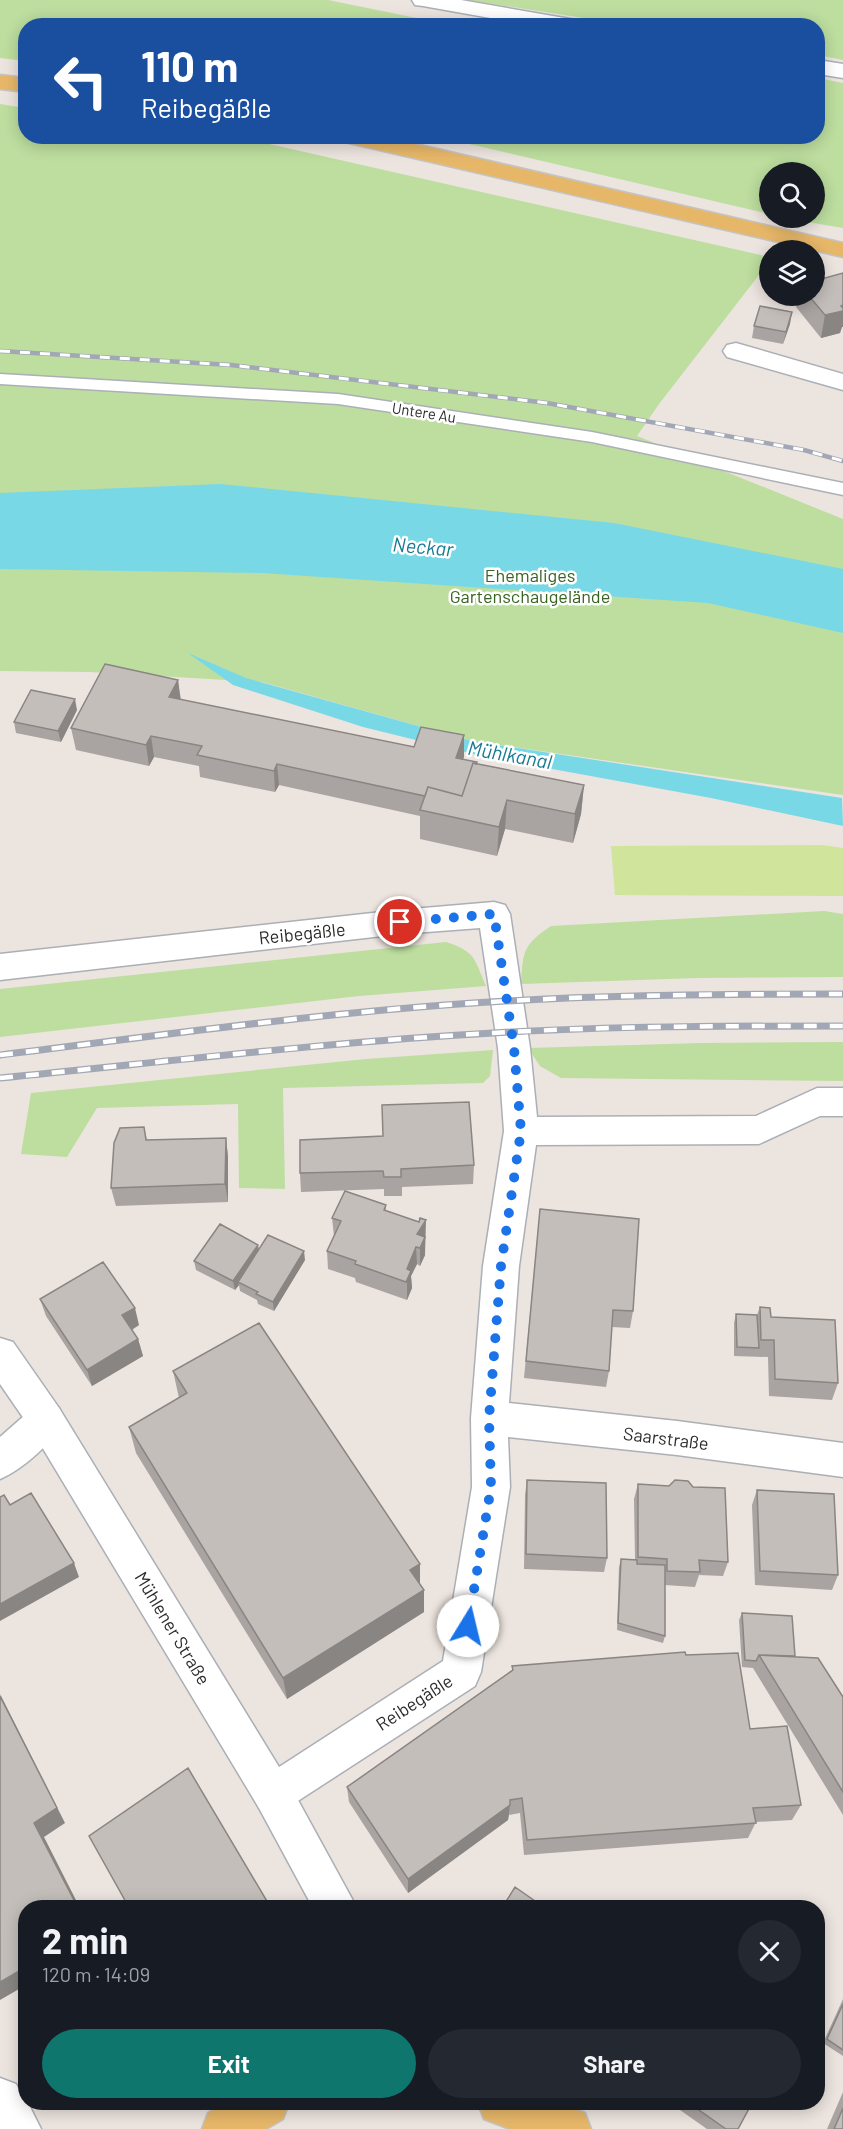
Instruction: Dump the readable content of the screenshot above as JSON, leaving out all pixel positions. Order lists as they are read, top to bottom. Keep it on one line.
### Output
{"streets":{"street":["Reibegäßle","Saarstraße","Mühlener Straße"],"lane":["Untere Au"]},"crossings":[["Reibegäßle","Saarstraße"],["Reibegäßle","Mühlener Straße"]],"water":["Neckar","Mühlkanal"],"parks":["Ehemaliges Gartenschaugelände"],"page":{"turn":["110 m","Reibegäßle"],"heading":["2 min","120 m · 14:09"],"buttons":["Exit","Share"]}}
